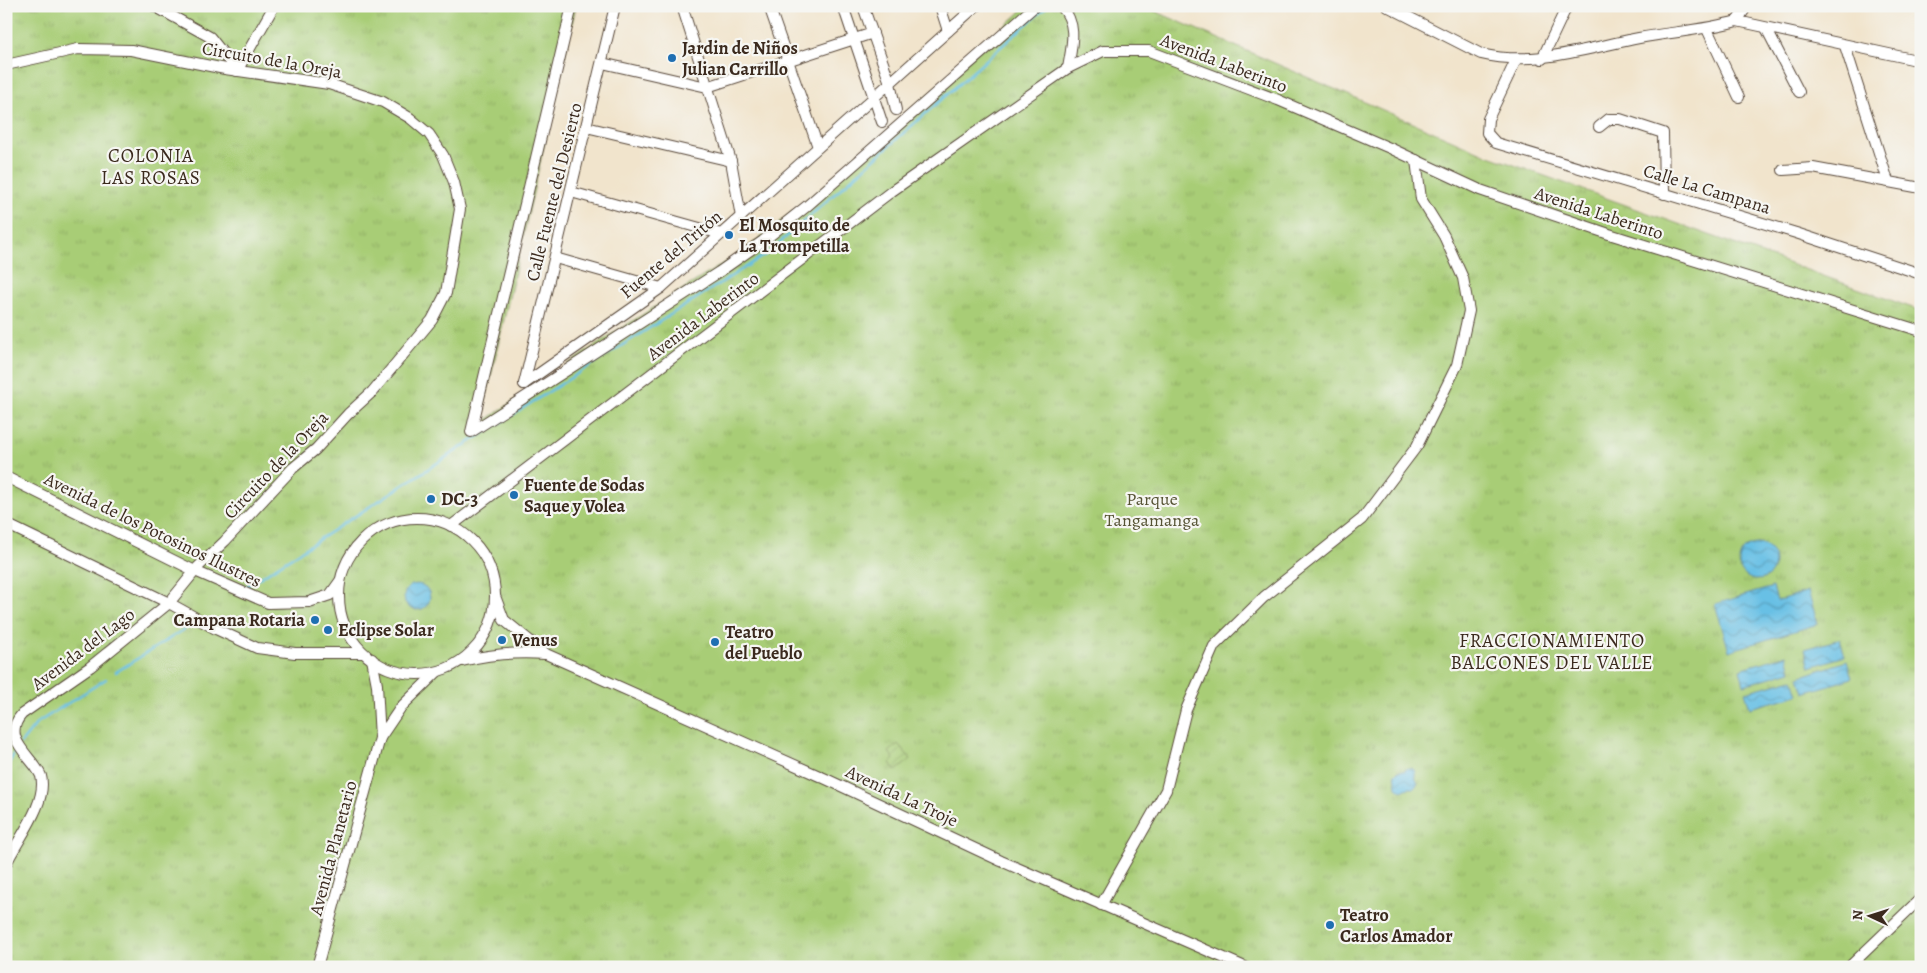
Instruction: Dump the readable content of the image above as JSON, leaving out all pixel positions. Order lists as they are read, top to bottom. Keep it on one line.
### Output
{"streets":{"street":["Circuito de la Oreja","Avenida Laberinto","Calle La Campana","Calle Fuente del Desierto","Fuente del Tritón","Avenida de los Potosinos Ilustres","Avenida del Lago","Avenida La Troje","Avenida Planetario"]},"crossings":[["Circuito de la Oreja","Avenida de los Potosinos Ilustres"],["Circuito de la Oreja","Avenida del Lago"],["Avenida Laberinto","Avenida de los Potosinos Ilustres"],["Avenida Laberinto","Avenida La Troje"],["Avenida Laberinto","Avenida Planetario"],["Calle Fuente del Desierto","Fuente del Tritón"],["Avenida de los Potosinos Ilustres","Avenida del Lago"],["Avenida de los Potosinos Ilustres","Avenida La Troje"],["Avenida de los Potosinos Ilustres","Avenida Planetario"],["Avenida La Troje","Avenida Planetario"]],"districts":["COLONIA LAS ROSAS","FRACCIONAMIENTO BALCONES DEL VALLE"],"parks":["Parque Tangamanga"],"places":["Jardin de Niños Julian Carrillo","El Mosquito de La Trompetilla","Fuente de Sodas Saque y Volea","DC-3","Campana Rotaria","Eclipse Solar","Venus","Teatro del Pueblo","Teatro Carlos Amador"],"north":"left"}
